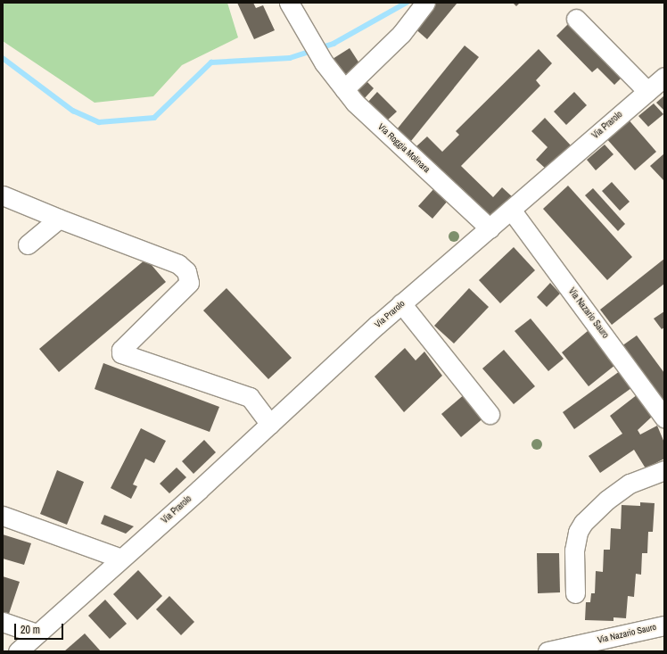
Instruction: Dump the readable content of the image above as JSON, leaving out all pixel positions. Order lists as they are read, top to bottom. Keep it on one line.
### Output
{"streets":{"street":["Via Prarolo","Via Roggia Molinara","Via Nazario Sauro"]},"crossings":[["Via Prarolo","Via Roggia Molinara"],["Via Prarolo","Via Nazario Sauro"]],"scale_bar":"20 m"}
